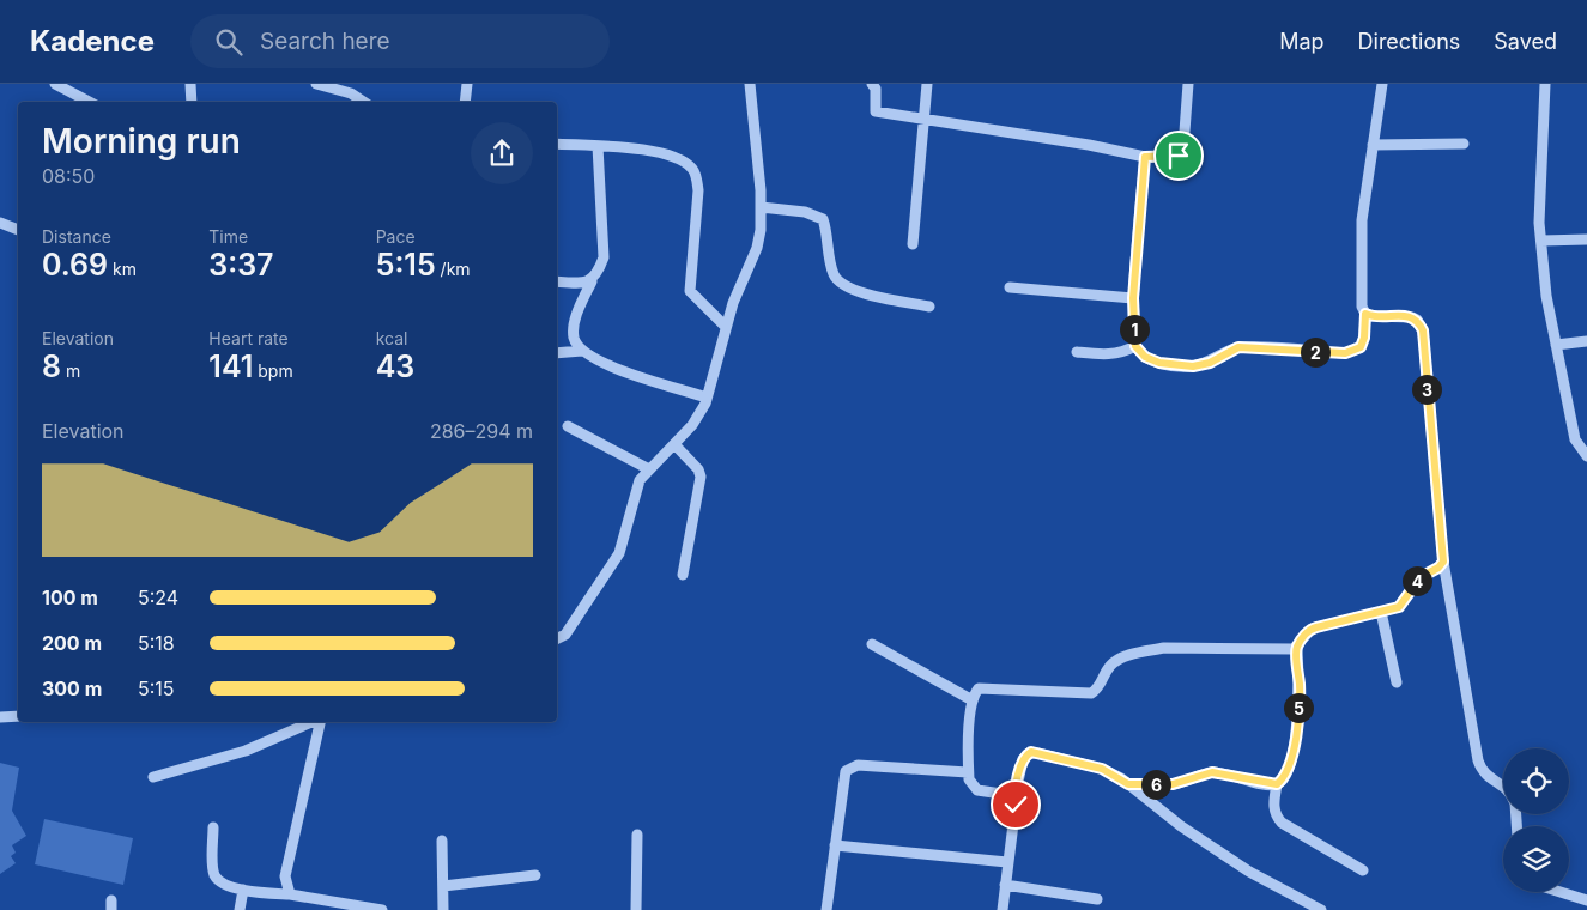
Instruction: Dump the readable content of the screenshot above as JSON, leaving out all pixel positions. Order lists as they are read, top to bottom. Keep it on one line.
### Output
{"page":{"header":"Kadence","search":"Search here","nav":["Map","Directions","Saved"],"heading":["Morning run","08:50"],"stats":[["Distance","0.69 km"],["Time","3:37"],["Pace","5:15 /km"],["Elevation","8 m"],["Heart rate","141 bpm"],["kcal","43"]],"pins":["1","2","3","4","5","6"],"chart":["Elevation","286–294 m"],"list":[{"name":"100 m","note":"5:24"},{"name":"200 m","note":"5:18"},{"name":"300 m","note":"5:15"}]}}
